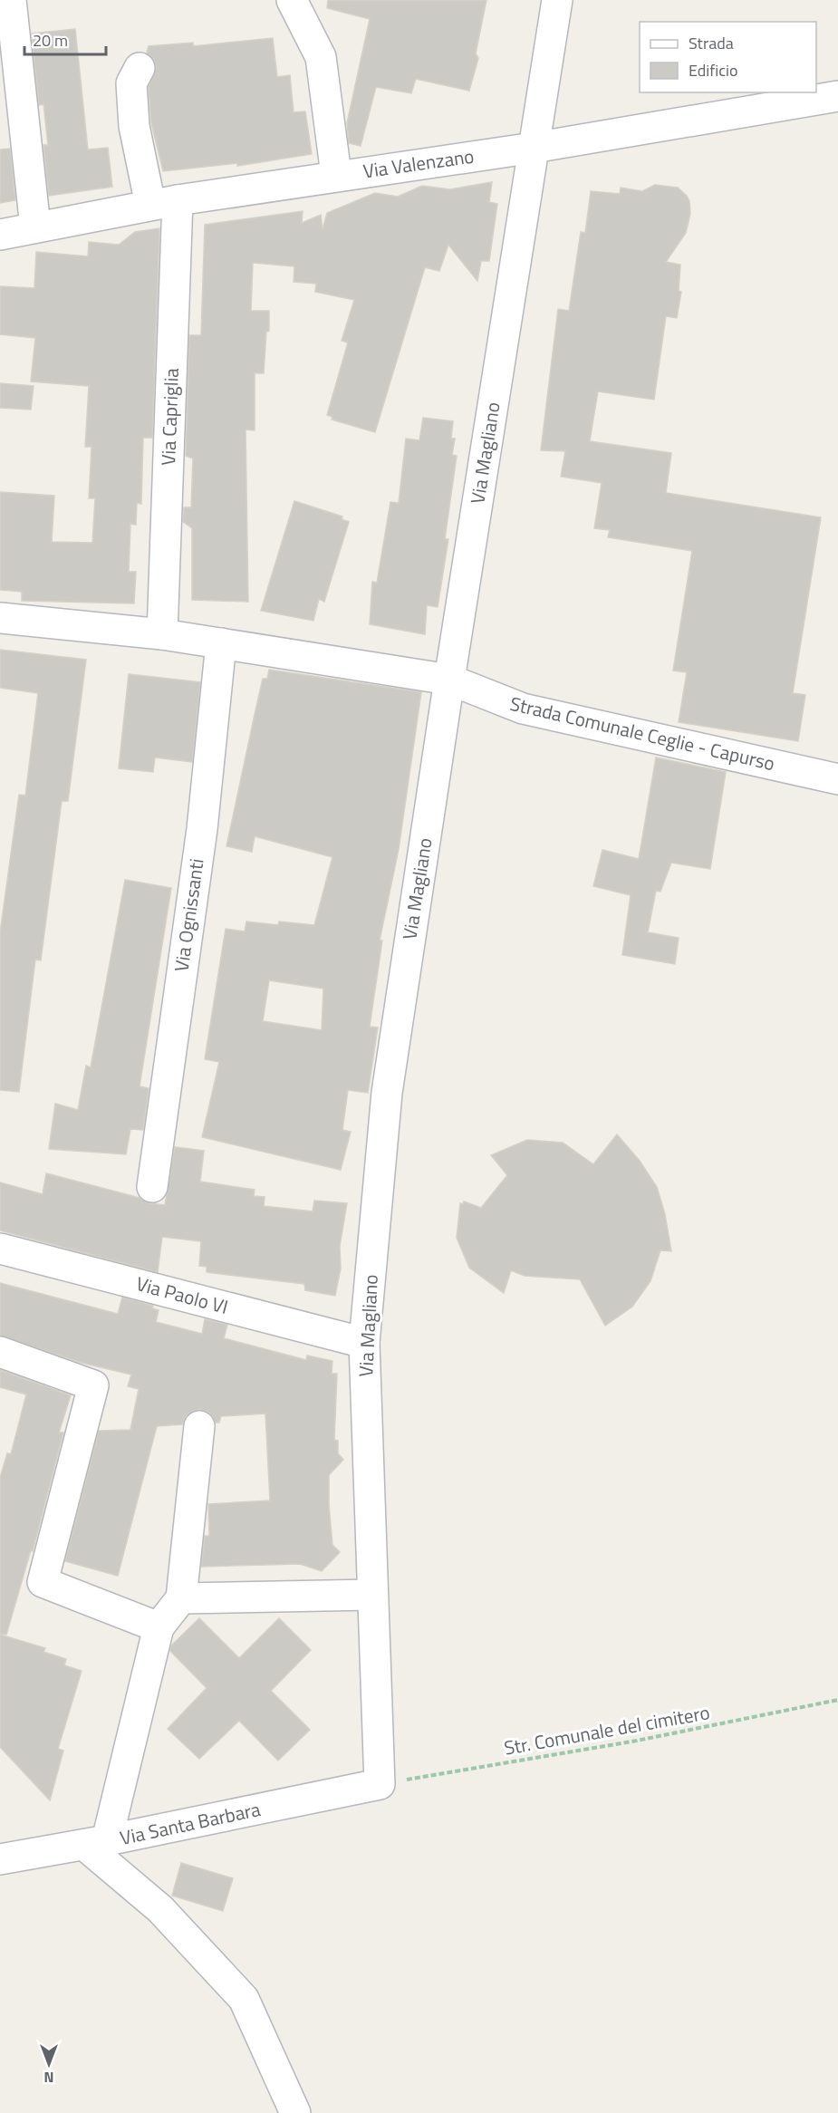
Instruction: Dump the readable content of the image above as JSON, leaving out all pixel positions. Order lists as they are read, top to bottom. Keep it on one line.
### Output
{"streets":{"street":["Via Valenzano","Via Capriglia","Via Magliano","Strada Comunale Ceglie - Capurso","Via Ognissanti","Via Paolo VI","Via Santa Barbara"],"path":["Str. Comunale del cimitero"]},"crossings":[["Via Valenzano","Via Capriglia"],["Via Valenzano","Via Magliano"],["Via Magliano","Strada Comunale Ceglie - Capurso"],["Via Magliano","Via Paolo VI"],["Via Magliano","Str. Comunale del cimitero"],["Via Magliano","Via Santa Barbara"],["Str. Comunale del cimitero","Via Santa Barbara"]],"legend":["Strada","Edificio"],"scale_bar":"20 m","north":"bottom"}
